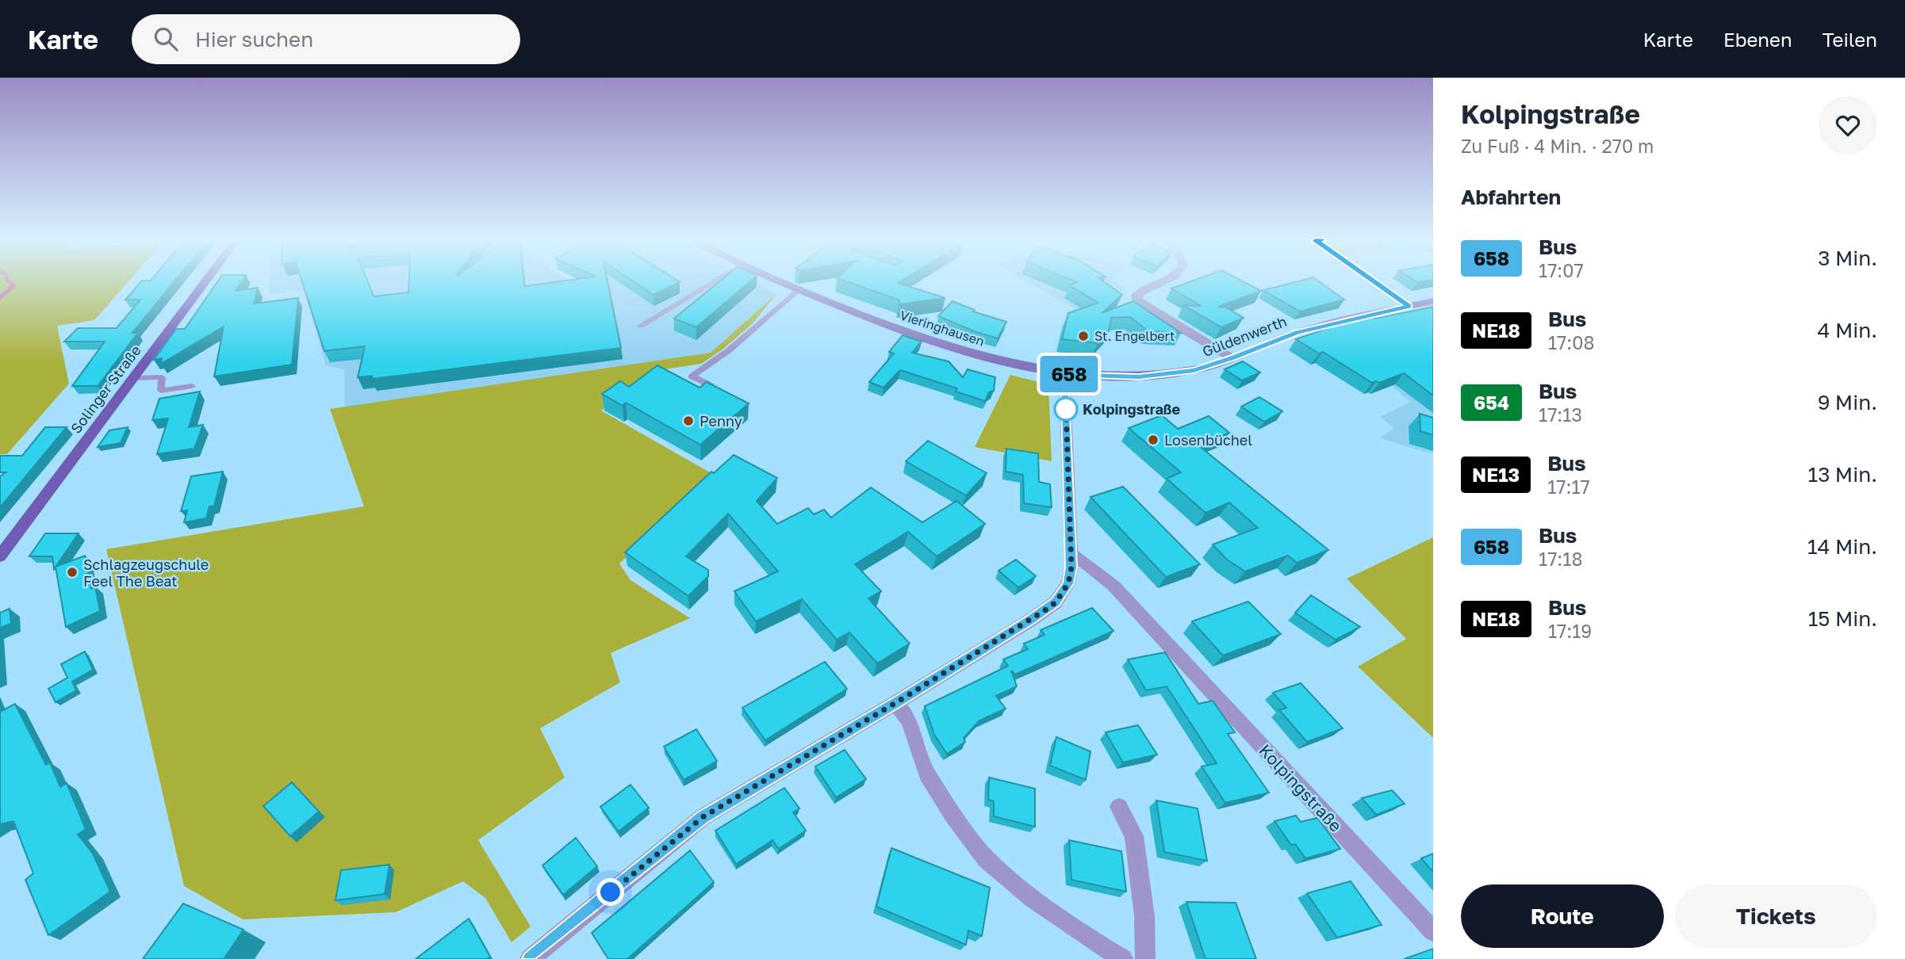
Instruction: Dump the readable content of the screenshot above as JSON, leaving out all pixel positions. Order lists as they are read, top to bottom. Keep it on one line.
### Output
{"streets":{"main road":["Vieringhausen","Güldenwerth","Solinger Straße"],"street":["Kolpingstraße"]},"crossings":[["Vieringhausen","Güldenwerth"]],"places":["St. Engelbert","Kolpingstraße","Penny","Losenbüchel","Schlagzeugschule Feel The Beat"],"lines":["bus line 658"],"page":{"header":"Karte","search":"Hier suchen","nav":["Karte","Ebenen","Teilen"],"on_map":"658","heading":[["Kolpingstraße","Zu Fuß · 4 Min. · 270 m"],"Abfahrten"],"list":[{"mark":"658","name":"Bus","note":"17:07","value":"3 Min."},{"mark":"NE18","name":"Bus","note":"17:08","value":"4 Min."},{"mark":"654","name":"Bus","note":"17:13","value":"9 Min."},{"mark":"NE13","name":"Bus","note":"17:17","value":"13 Min."},{"mark":"658","name":"Bus","note":"17:18","value":"14 Min."},{"mark":"NE18","name":"Bus","note":"17:19","value":"15 Min."}],"buttons":["Route","Tickets"]}}
